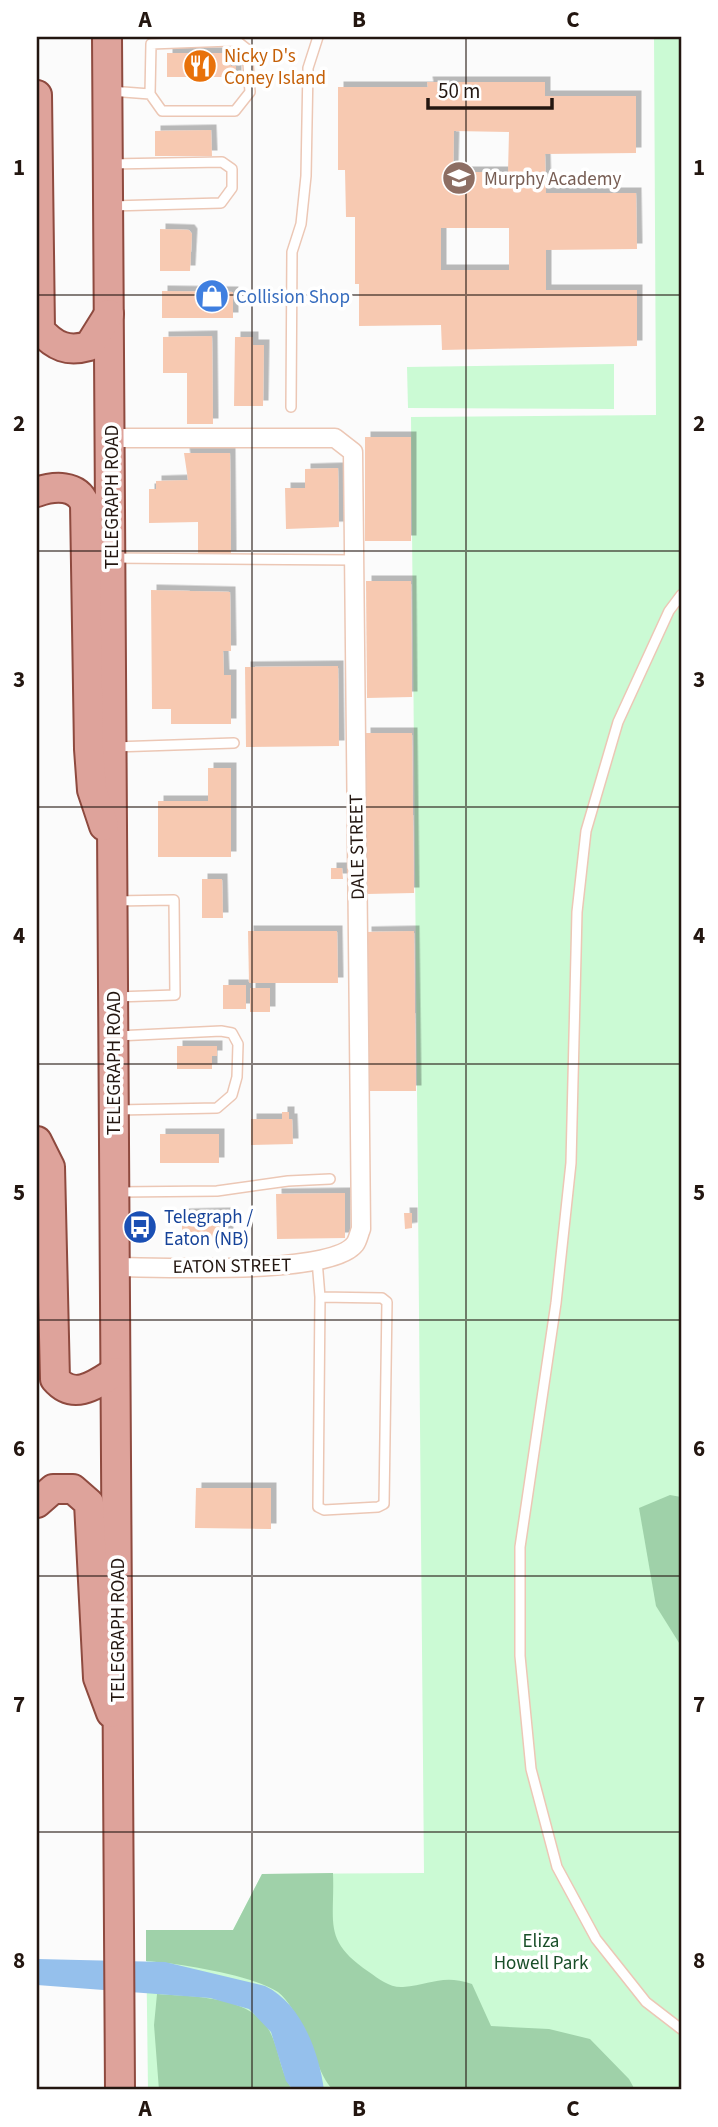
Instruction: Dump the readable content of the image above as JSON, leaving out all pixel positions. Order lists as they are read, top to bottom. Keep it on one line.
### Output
{"streets":{"main road":["TELEGRAPH ROAD"],"street":["DALE STREET","EATON STREET"]},"crossings":[["TELEGRAPH ROAD","DALE STREET"],["TELEGRAPH ROAD","EATON STREET"],["DALE STREET","EATON STREET"]],"parks":["Eliza Howell Park"],"places":{"restaurant":["Nicky D's Coney Island"],"school or university":["Murphy Academy"],"shop":["Collision Shop"],"bus stop":["Telegraph / Eaton (NB)"]},"scale_bar":"50 m","grid":{"columns":["A","B","C"],"rows":["1","2","3","4","5","6","7","8"]}}
